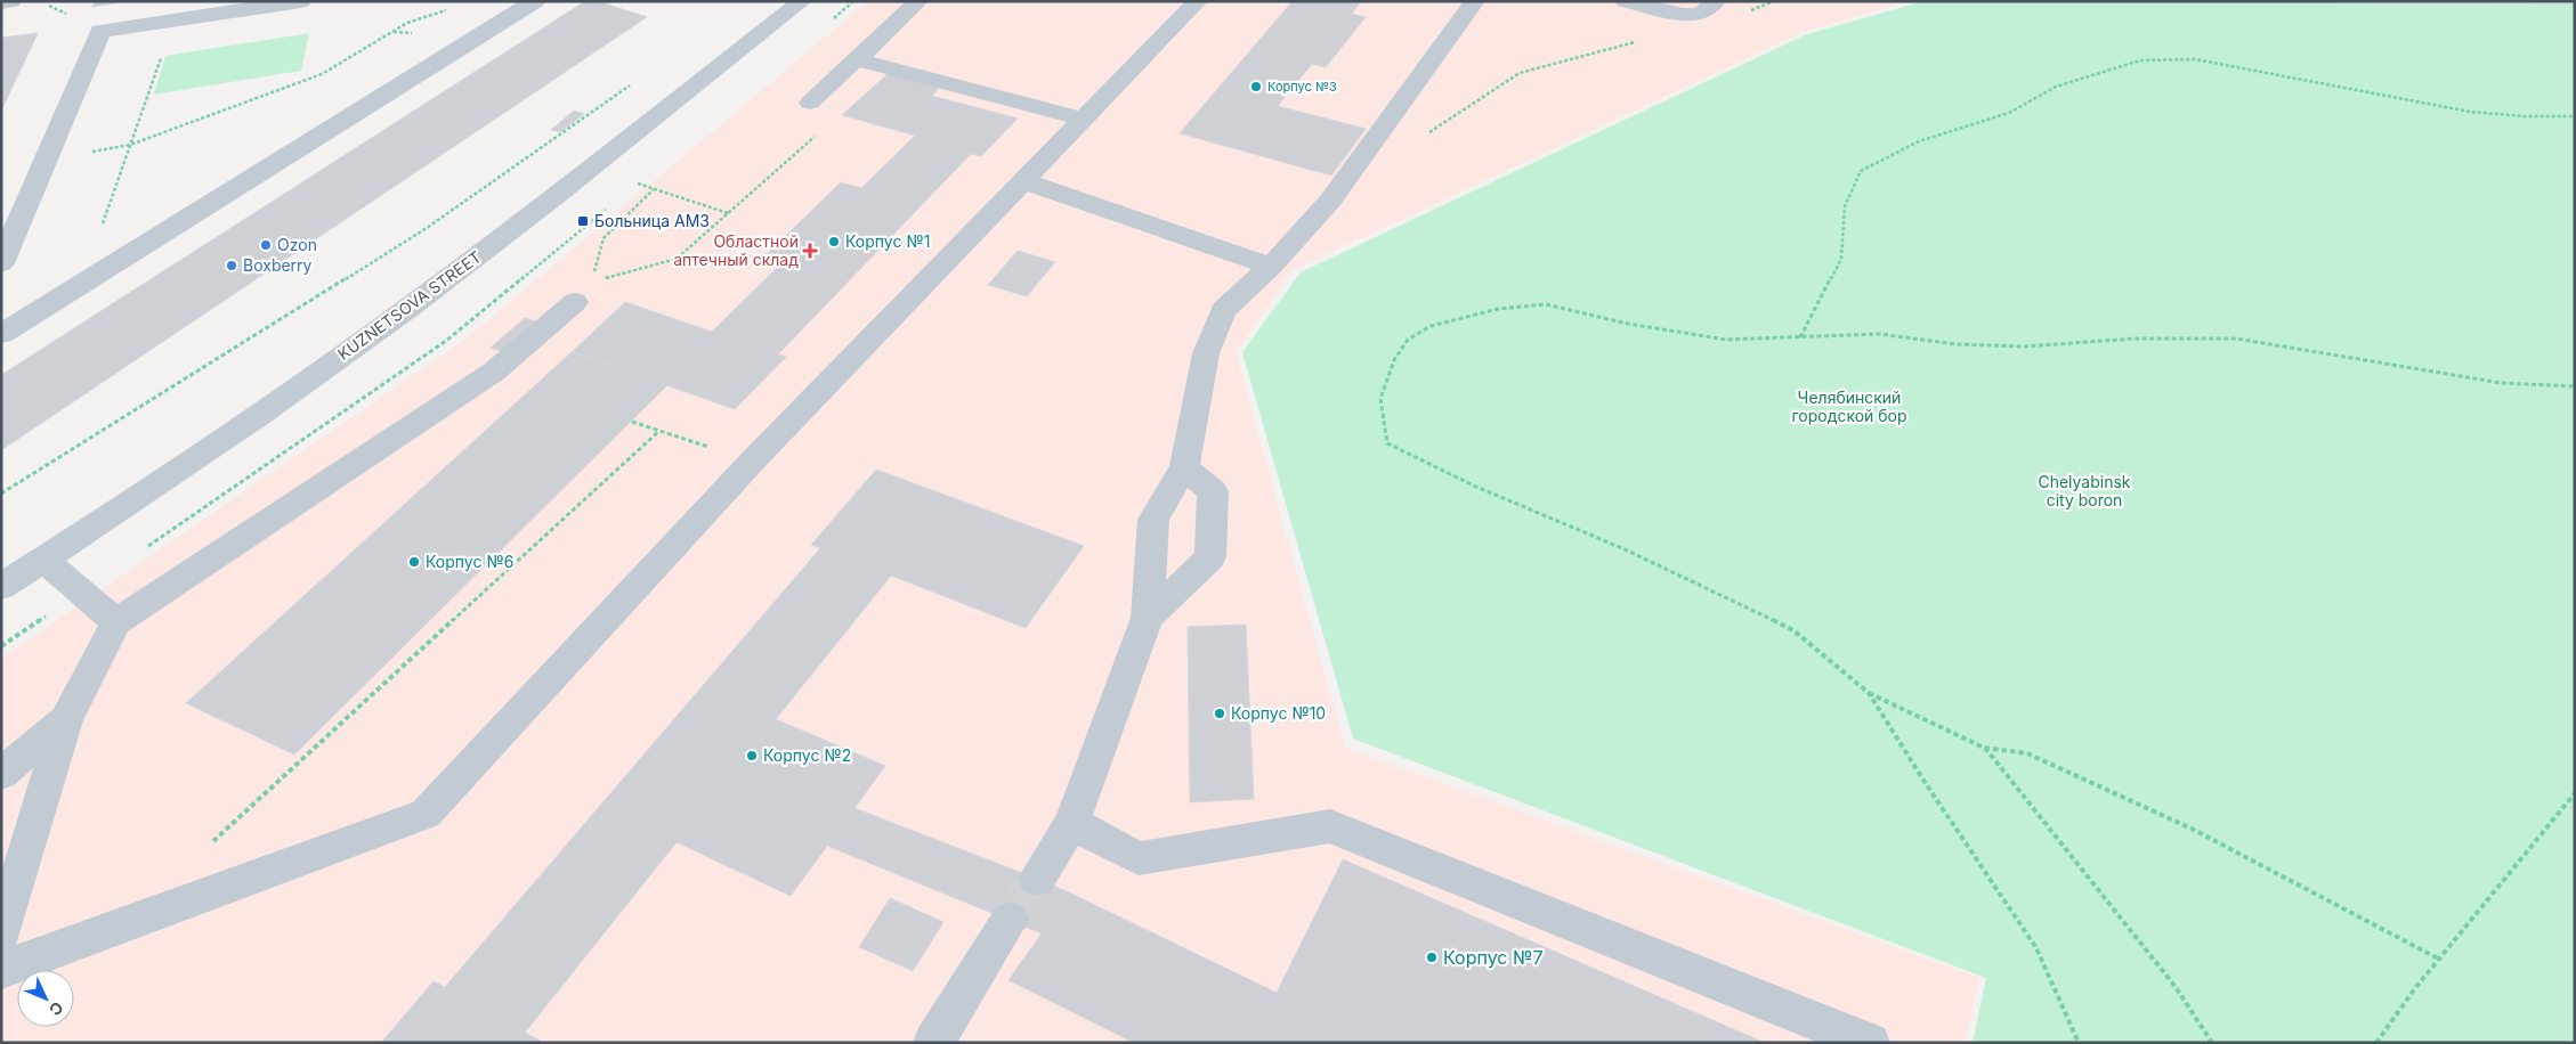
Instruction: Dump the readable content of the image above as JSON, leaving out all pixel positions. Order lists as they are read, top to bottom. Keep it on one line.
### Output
{"streets":{"street":["KUZNETSOVA STREET"]},"parks":["Челябинский городской бор","Chelyabinsk city boron"],"places":{"other":["Корпус №3","Корпус №1","Ozon","Boxberry","Корпус №6","Корпус №10","Корпус №2","Корпус №7"],"transit":["Больница АМЗ"],"health":["Областной аптечный склад"]},"north":"bottom right"}
